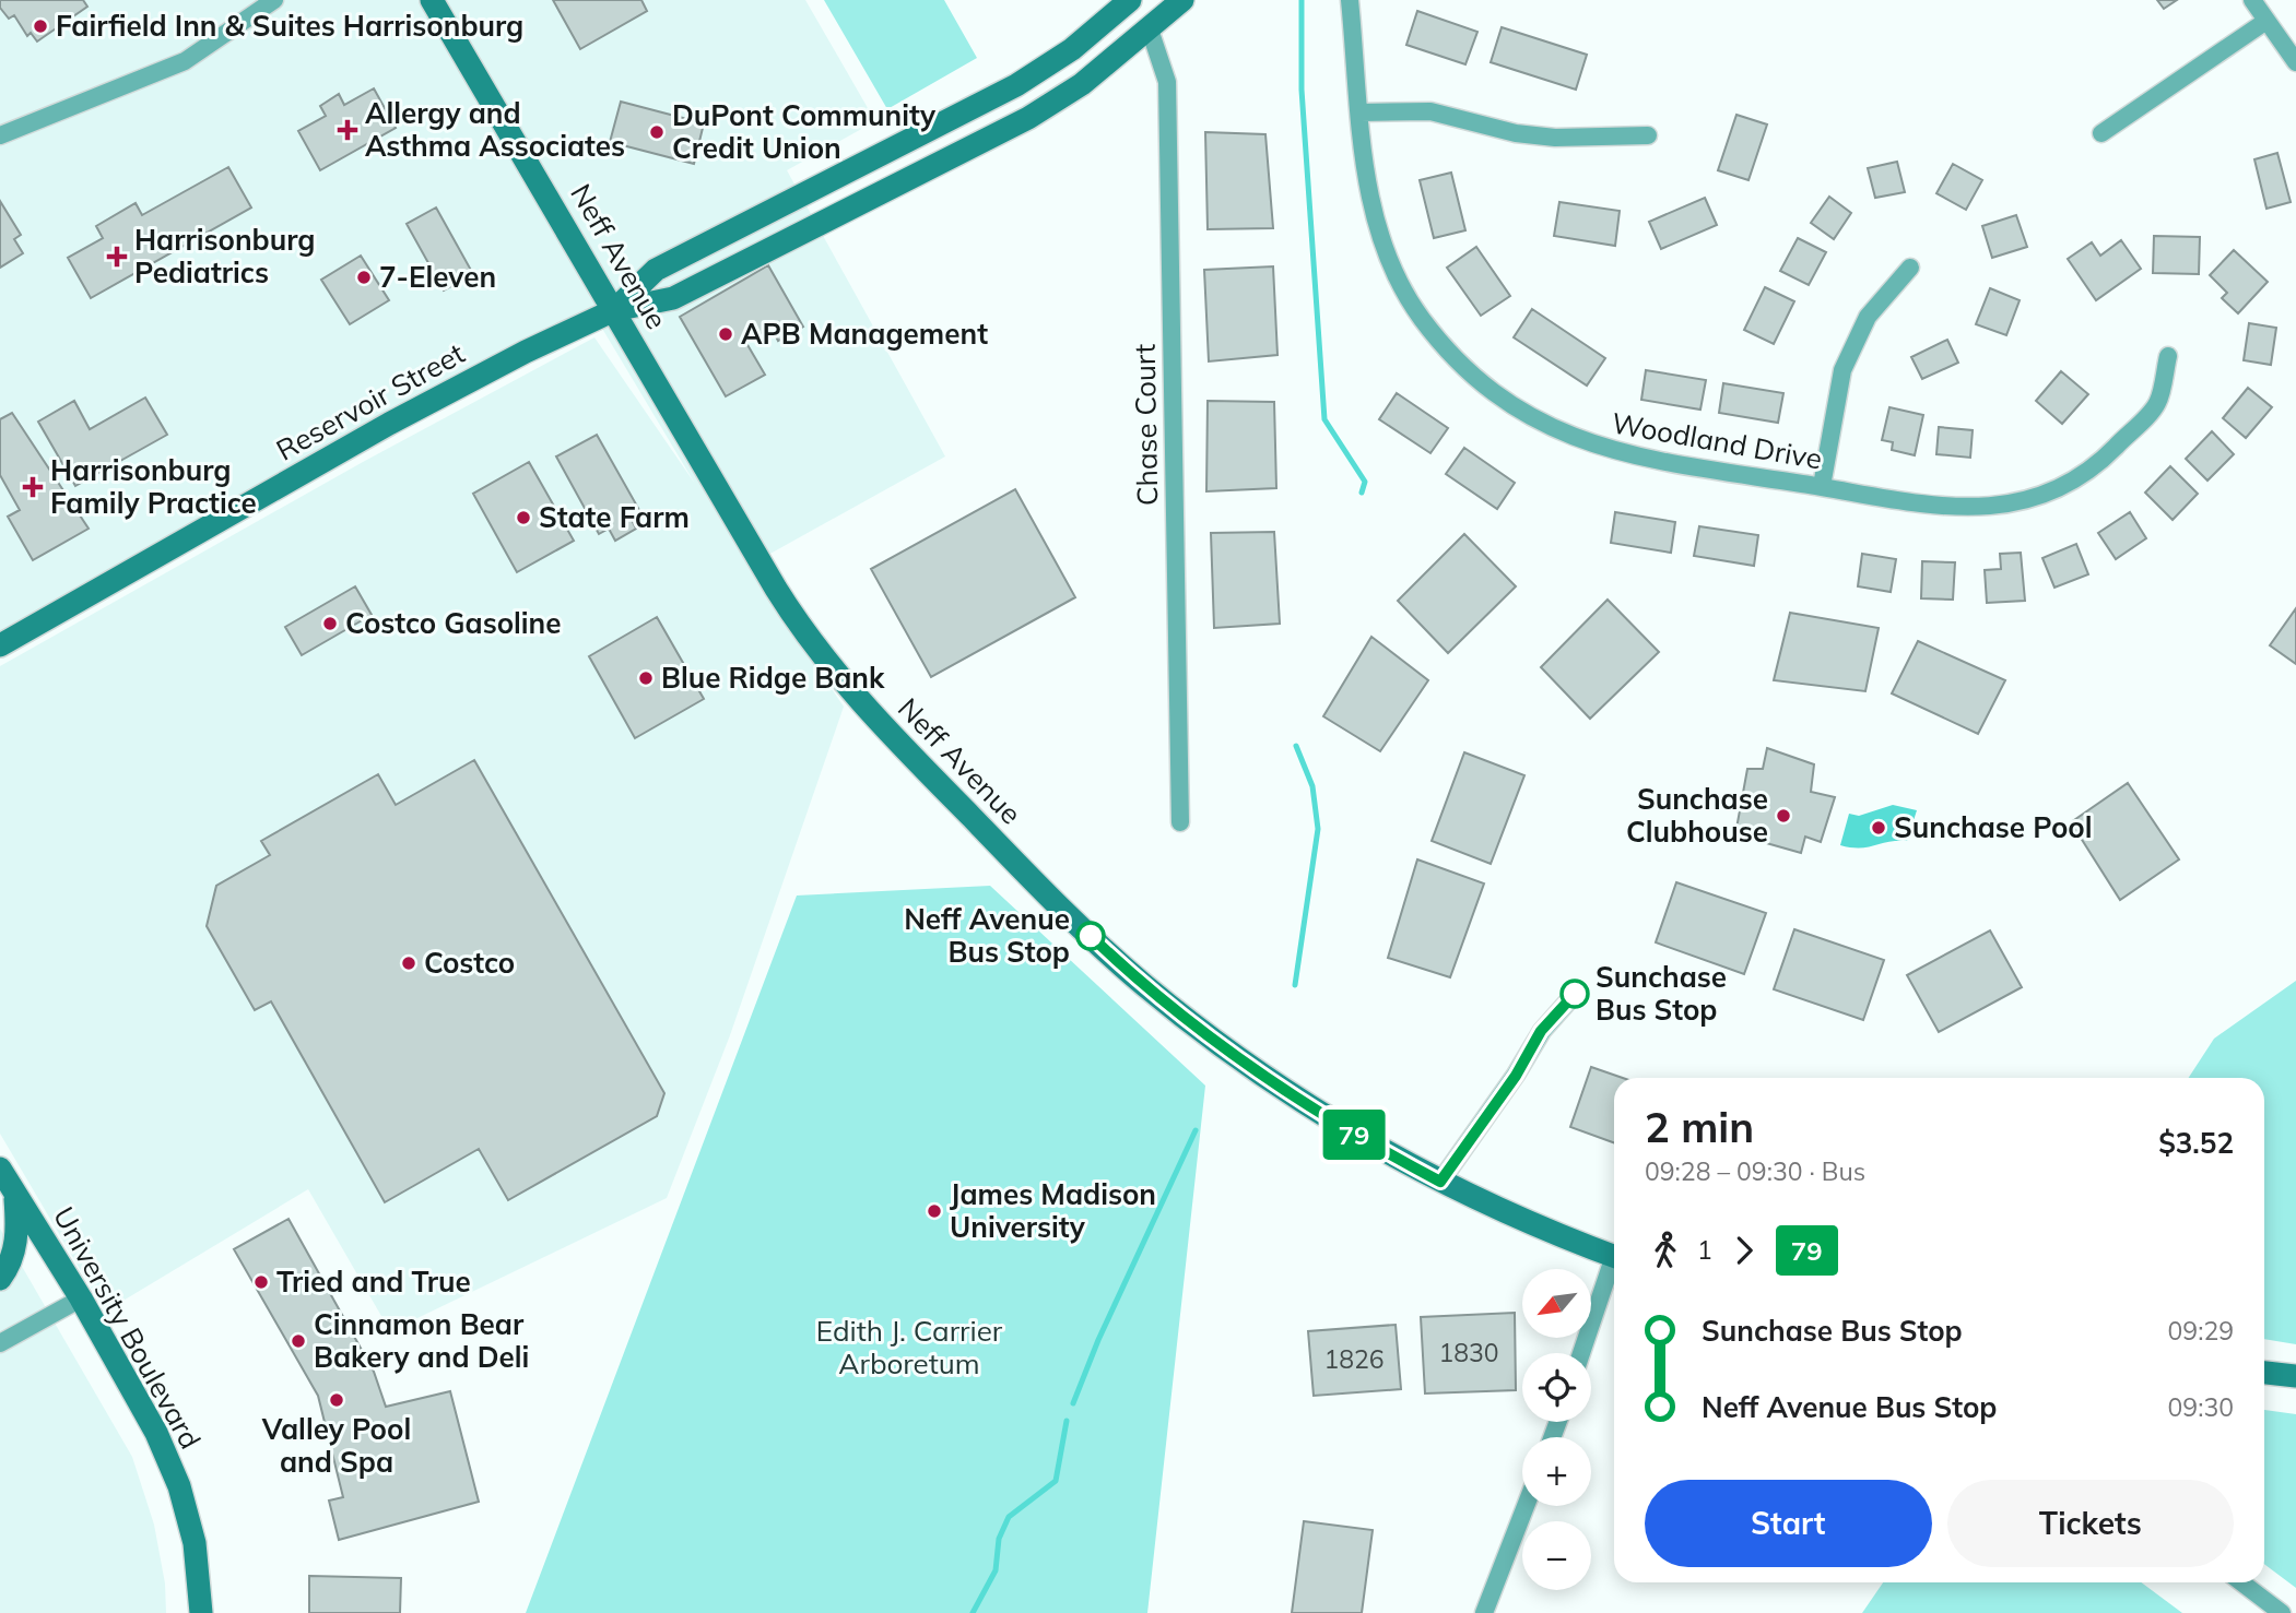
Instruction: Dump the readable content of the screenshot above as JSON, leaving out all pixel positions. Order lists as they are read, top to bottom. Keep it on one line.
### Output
{"streets":{"main road":["Neff Avenue","Reservoir Street","University Boulevard"],"street":["Chase Court","Woodland Drive"]},"crossings":[["Neff Avenue","Reservoir Street"],["Reservoir Street","Chase Court"]],"parks":["Edith J. Carrier Arboretum"],"places":{"other":["Fairfield Inn & Suites Harrisonburg","DuPont Community Credit Union","7-Eleven","APB Management","State Farm","Costco Gasoline","Blue Ridge Bank","Sunchase Clubhouse","Sunchase Pool","Neff Avenue Bus Stop","Costco","Sunchase Bus Stop","James Madison University","Tried and True","Cinnamon Bear Bakery and Deli","Valley Pool and Spa"],"health":["Allergy and Asthma Associates","Harrisonburg Pediatrics","Harrisonburg Family Practice"]},"lines":["bus line 79"],"house_numbers":["1830","1826"],"north":"bottom left","page":{"on_map":"79","heading":["2 min","09:28 – 09:30 · Bus","$3.52"],"legs":["1","79"],"map_buttons":["+","−"],"list":[{"name":"Sunchase Bus Stop","value":"09:29"},{"name":"Neff Avenue Bus Stop","value":"09:30"}],"buttons":["Start","Tickets"]}}
